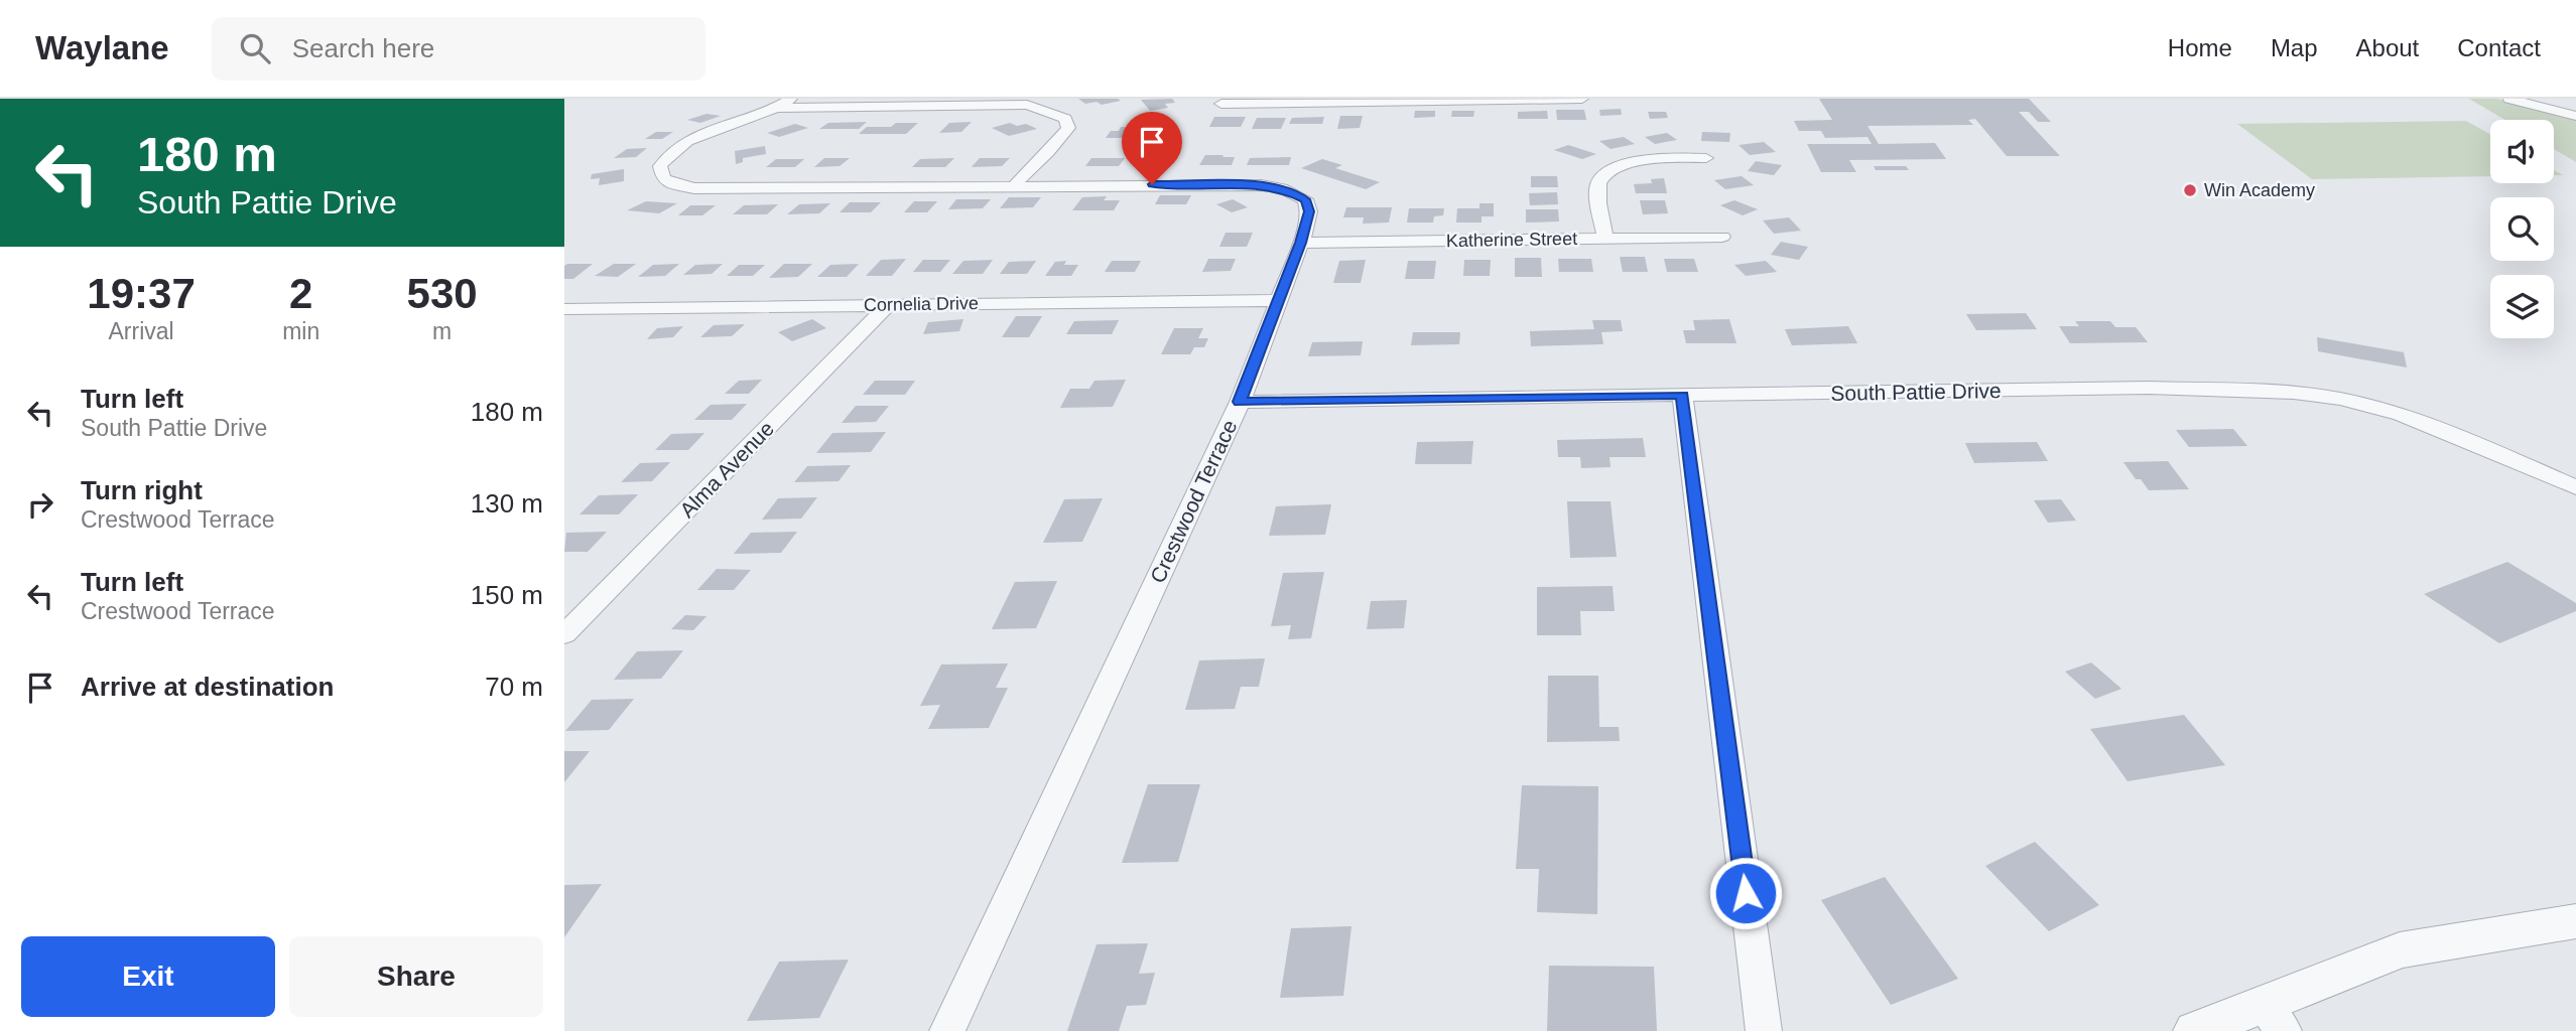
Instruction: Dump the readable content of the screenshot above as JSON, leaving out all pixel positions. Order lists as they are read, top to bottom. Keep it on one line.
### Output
{"streets":{"street":["Katherine Street","Cornelia Drive","South Pattie Drive","Alma Avenue","Crestwood Terrace"]},"crossings":[["Katherine Street","Crestwood Terrace"],["Cornelia Drive","Alma Avenue"],["Cornelia Drive","Crestwood Terrace"],["South Pattie Drive","Crestwood Terrace"]],"places":["Win Academy"],"page":{"header":"Waylane","search":"Search here","nav":["Home","Map","About","Contact"],"turn":["180 m","South Pattie Drive"],"eta":["19:37","Arrival","2","min","530","m"],"list":[{"name":"Turn left","note":"South Pattie Drive","value":"180 m"},{"name":"Turn right","note":"Crestwood Terrace","value":"130 m"},{"name":"Turn left","note":"Crestwood Terrace","value":"150 m"},{"name":"Arrive at destination","value":"70 m"}],"buttons":["Exit","Share"]}}
